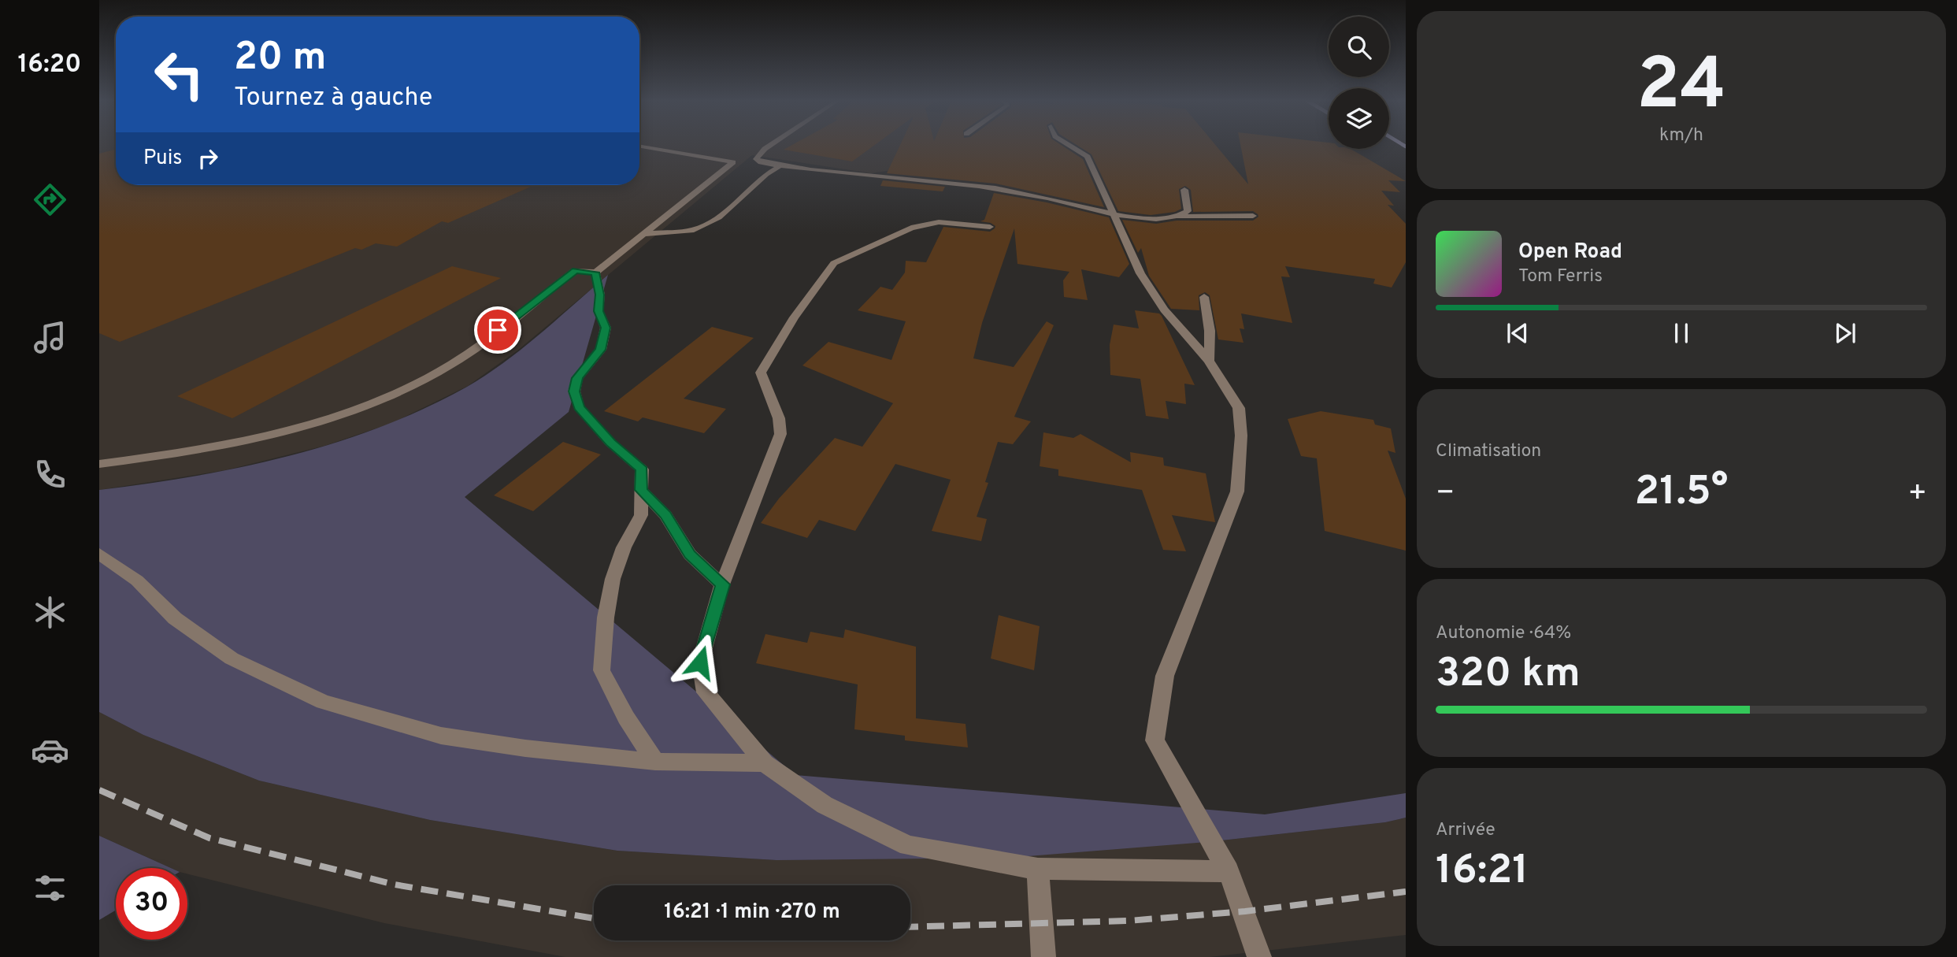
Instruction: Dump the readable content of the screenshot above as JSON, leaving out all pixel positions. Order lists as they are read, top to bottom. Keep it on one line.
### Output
{"page":{"tabs":"16:20","tile":[["24","km/h"],"Climatisation",["Autonomie · 64%","320 km"],["Arrivée","16:21"]],"turn":["20 m","Tournez à gauche"],"then":"Puis","song":["Open Road","Tom Ferris"],"heat":["−","21.5°","+"],"limit":"30","trip":"16:21 · 1 min · 270 m"}}
